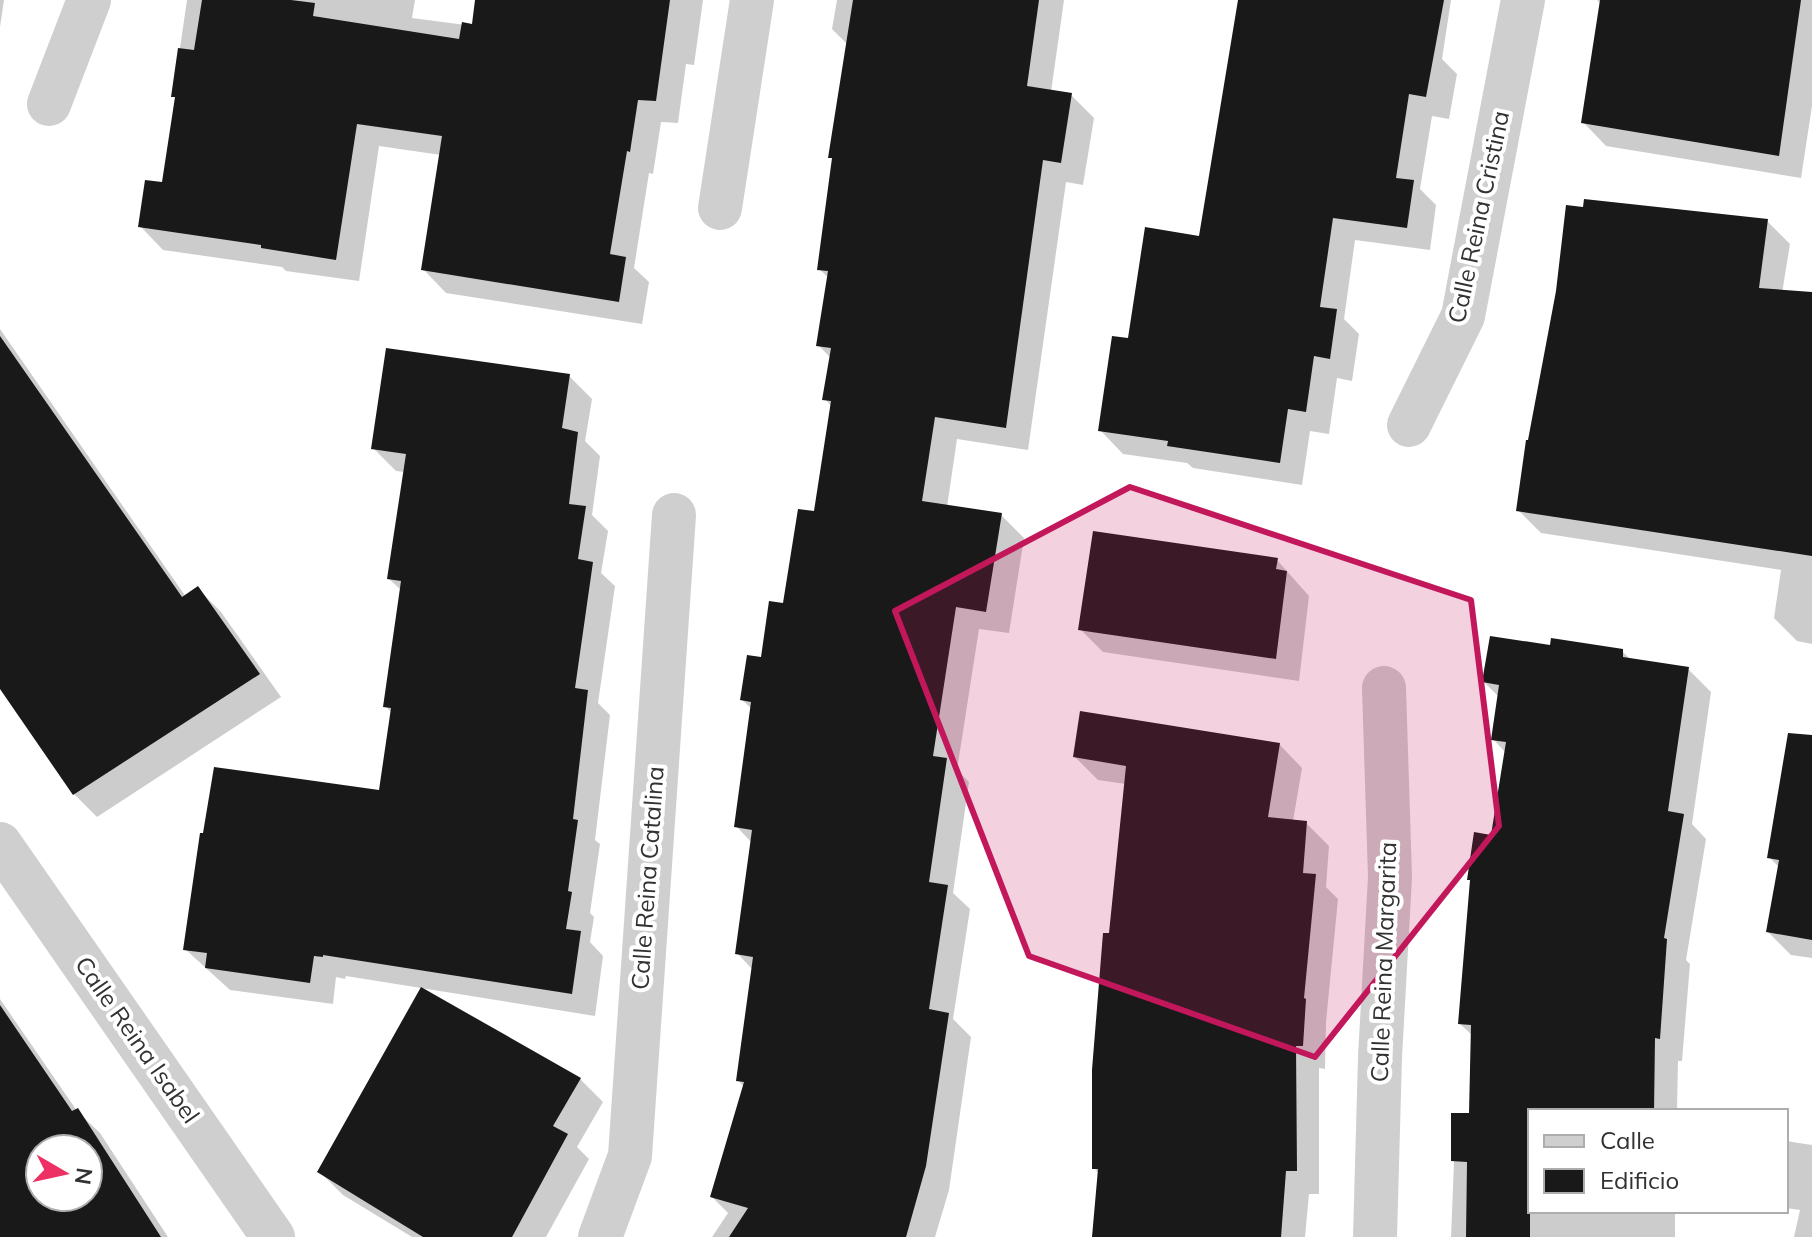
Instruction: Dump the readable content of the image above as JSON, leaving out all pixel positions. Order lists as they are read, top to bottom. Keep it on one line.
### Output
{"streets":{"street":["Calle Reina Cristina","Calle Reina Catalina","Calle Reina Margarita","Calle Reina Isabel"]},"legend":["Calle","Edificio"],"north":"right"}
